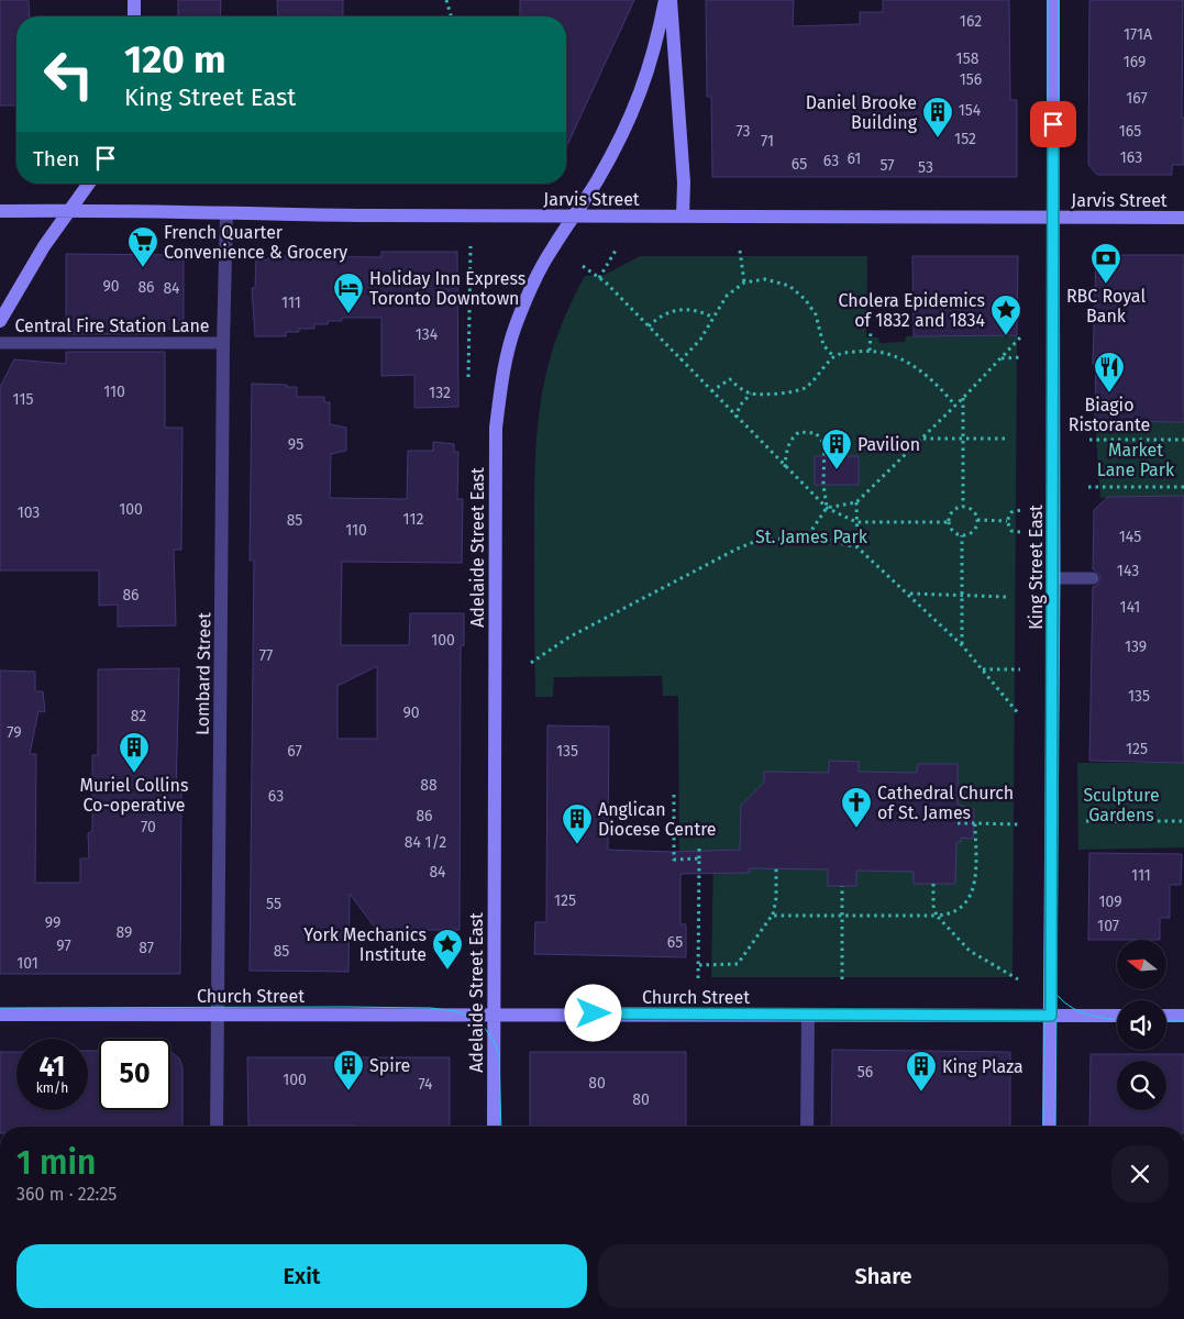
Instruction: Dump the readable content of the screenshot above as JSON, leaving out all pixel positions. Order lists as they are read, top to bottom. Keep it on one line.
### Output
{"streets":{"main road":["Jarvis Street","Adelaide Street East","King Street East","Church Street"],"street":["Lombard Street"],"lane":["Central Fire Station Lane"]},"crossings":[["Jarvis Street","Adelaide Street East"],["Jarvis Street","King Street East"],["Jarvis Street","Lombard Street"],["Central Fire Station Lane","Lombard Street"],["Adelaide Street East","Church Street"],["King Street East","Church Street"],["Lombard Street","Church Street"]],"parks":["Market Lane Park","St. James Park","Sculpture Gardens"],"places":{"building":["Daniel Brooke Building","Pavilion","Muriel Collins Co-operative","Anglican Diocese Centre","Spire","King Plaza"],"supermarket":["French Quarter Convenience & Grocery"],"bank":["RBC Royal Bank"],"hotel":["Holiday Inn Express Toronto Downtown"],"place":["Cholera Epidemics of 1832 and 1834","York Mechanics Institute"],"restaurant":["Biagio Ristorante"],"church":["Cathedral Church of St. James"]},"house_numbers":["162","171A","158","169","156","167","154","73","165","152","71","163","61","63","65","57","53","90","86","84","111","134","110","132","115","95","100","103","112","85","110","145","143","86","141","100","139","77","135","90","82","79","125","67","135","88","63","86","70","84 1/2","84","111","125","109","55","99","107","89","65","97","87","85","101","56","100","80","74","80"],"north":"left","page":{"turn":["120 m","King Street East"],"then":"Then","speed":"41 km/h","limit":"50","heading":["1 min","360 m · 22:25"],"buttons":["Exit","Share"]}}
